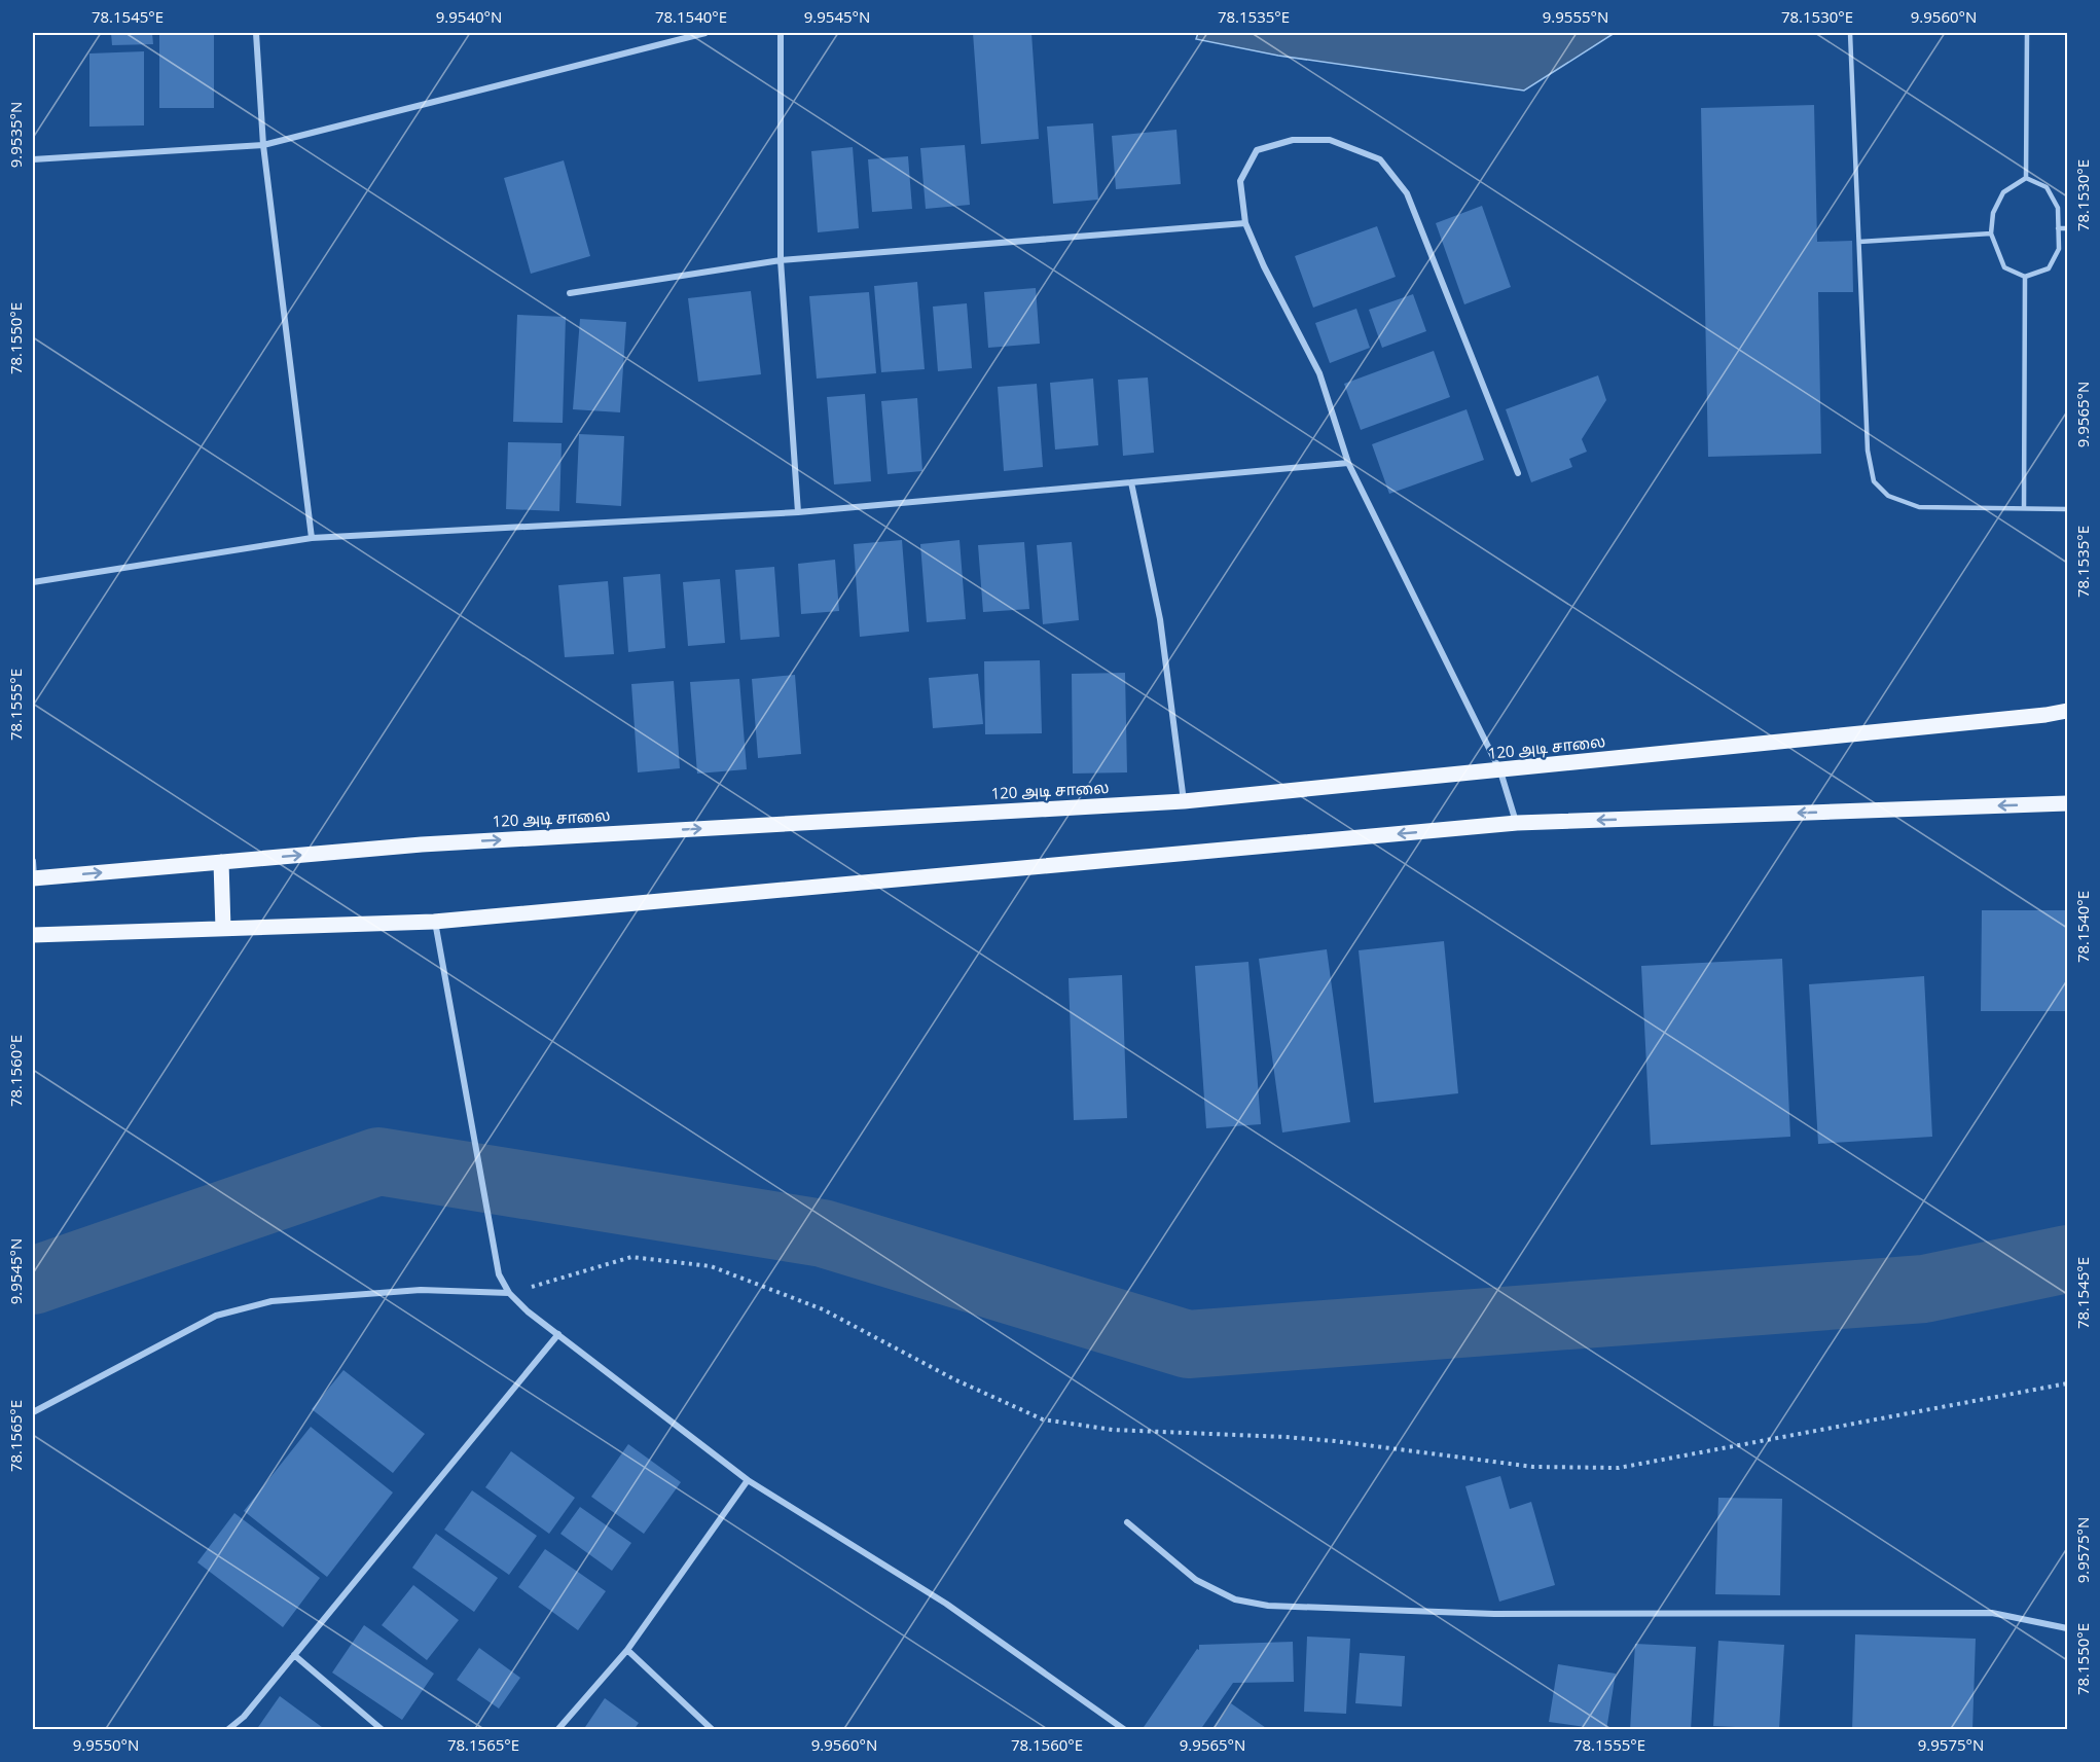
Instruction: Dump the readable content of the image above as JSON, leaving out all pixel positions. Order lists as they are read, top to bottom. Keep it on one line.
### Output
{"streets":{"main road":["120 அடி சாலை"]},"coordinates":["78.1545°E","9.9540°N","78.1540°E","9.9545°N","78.1535°E","9.9555°N","78.1530°E","9.9560°N","9.9535°N","78.1550°E","9.9565°N","78.1555°E","78.1560°E","78.1565°E","9.9575°N","9.9550°N"]}
